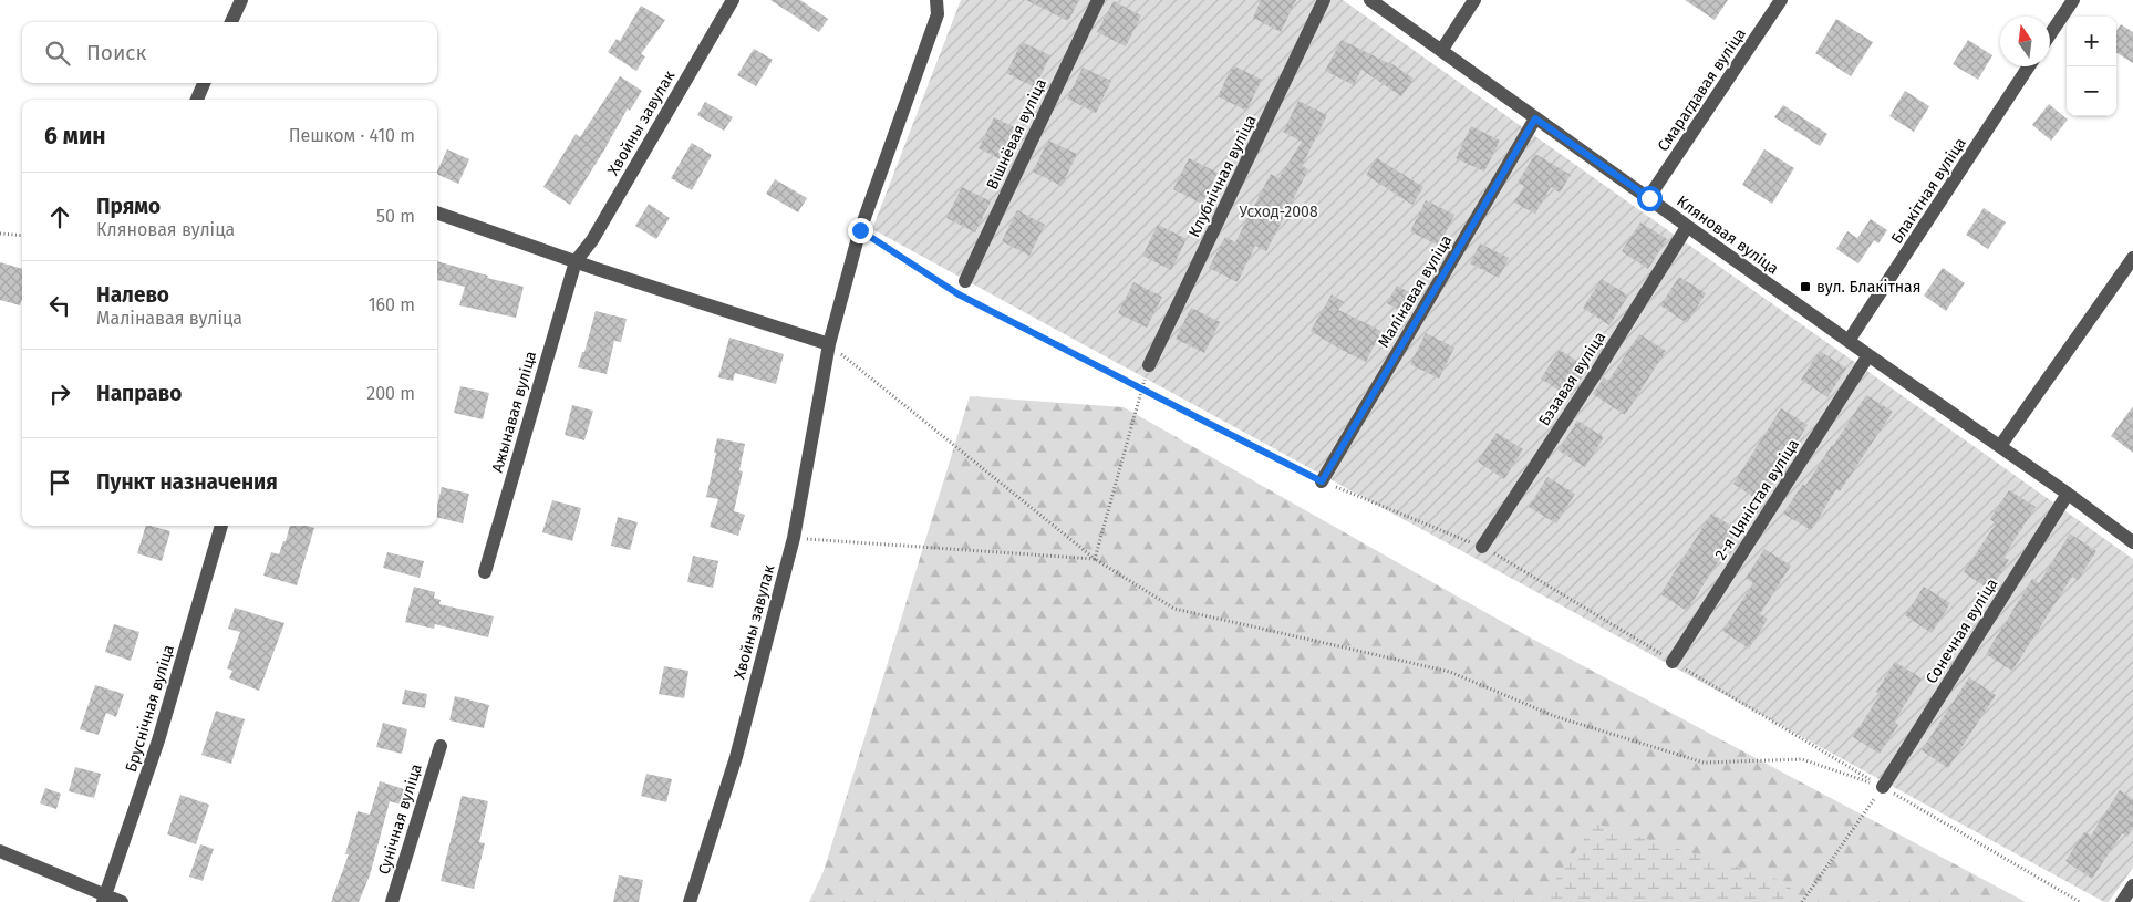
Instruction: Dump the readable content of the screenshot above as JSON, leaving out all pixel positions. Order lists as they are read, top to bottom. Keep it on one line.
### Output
{"streets":{"street":["Смарагдавая вуліца","Хвойны завулак","Вішнёвая вуліца","Клубнічная вуліца","Блакітная вуліца","Кляновая вуліца","Малінавая вуліца","Бэзавая вуліца","Ажынавая вуліца","2-я Цяністая вуліца","Сонечная вуліца","Бруснічная вуліца","Сунічная вуліца"]},"crossings":[["Смарагдавая вуліца","Кляновая вуліца"],["Хвойны завулак","Ажынавая вуліца"],["Блакітная вуліца","Кляновая вуліца"],["Кляновая вуліца","Малінавая вуліца"],["Кляновая вуліца","Бэзавая вуліца"],["Кляновая вуліца","2-я Цяністая вуліца"],["Кляновая вуліца","Сонечная вуліца"]],"parks":["Усход-2008"],"places":{"transit":["вул. Блакітная"]},"north":"top","page":{"map_buttons":["+","−"],"search":"Поиск","heading":["6 мин","Пешком · 410 m"],"list":[["Прямо","Кляновая вуліца","50 m"],["Налево","Малінавая вуліца","160 m"],["Направо","200 m"],"Пункт назначения"]}}
